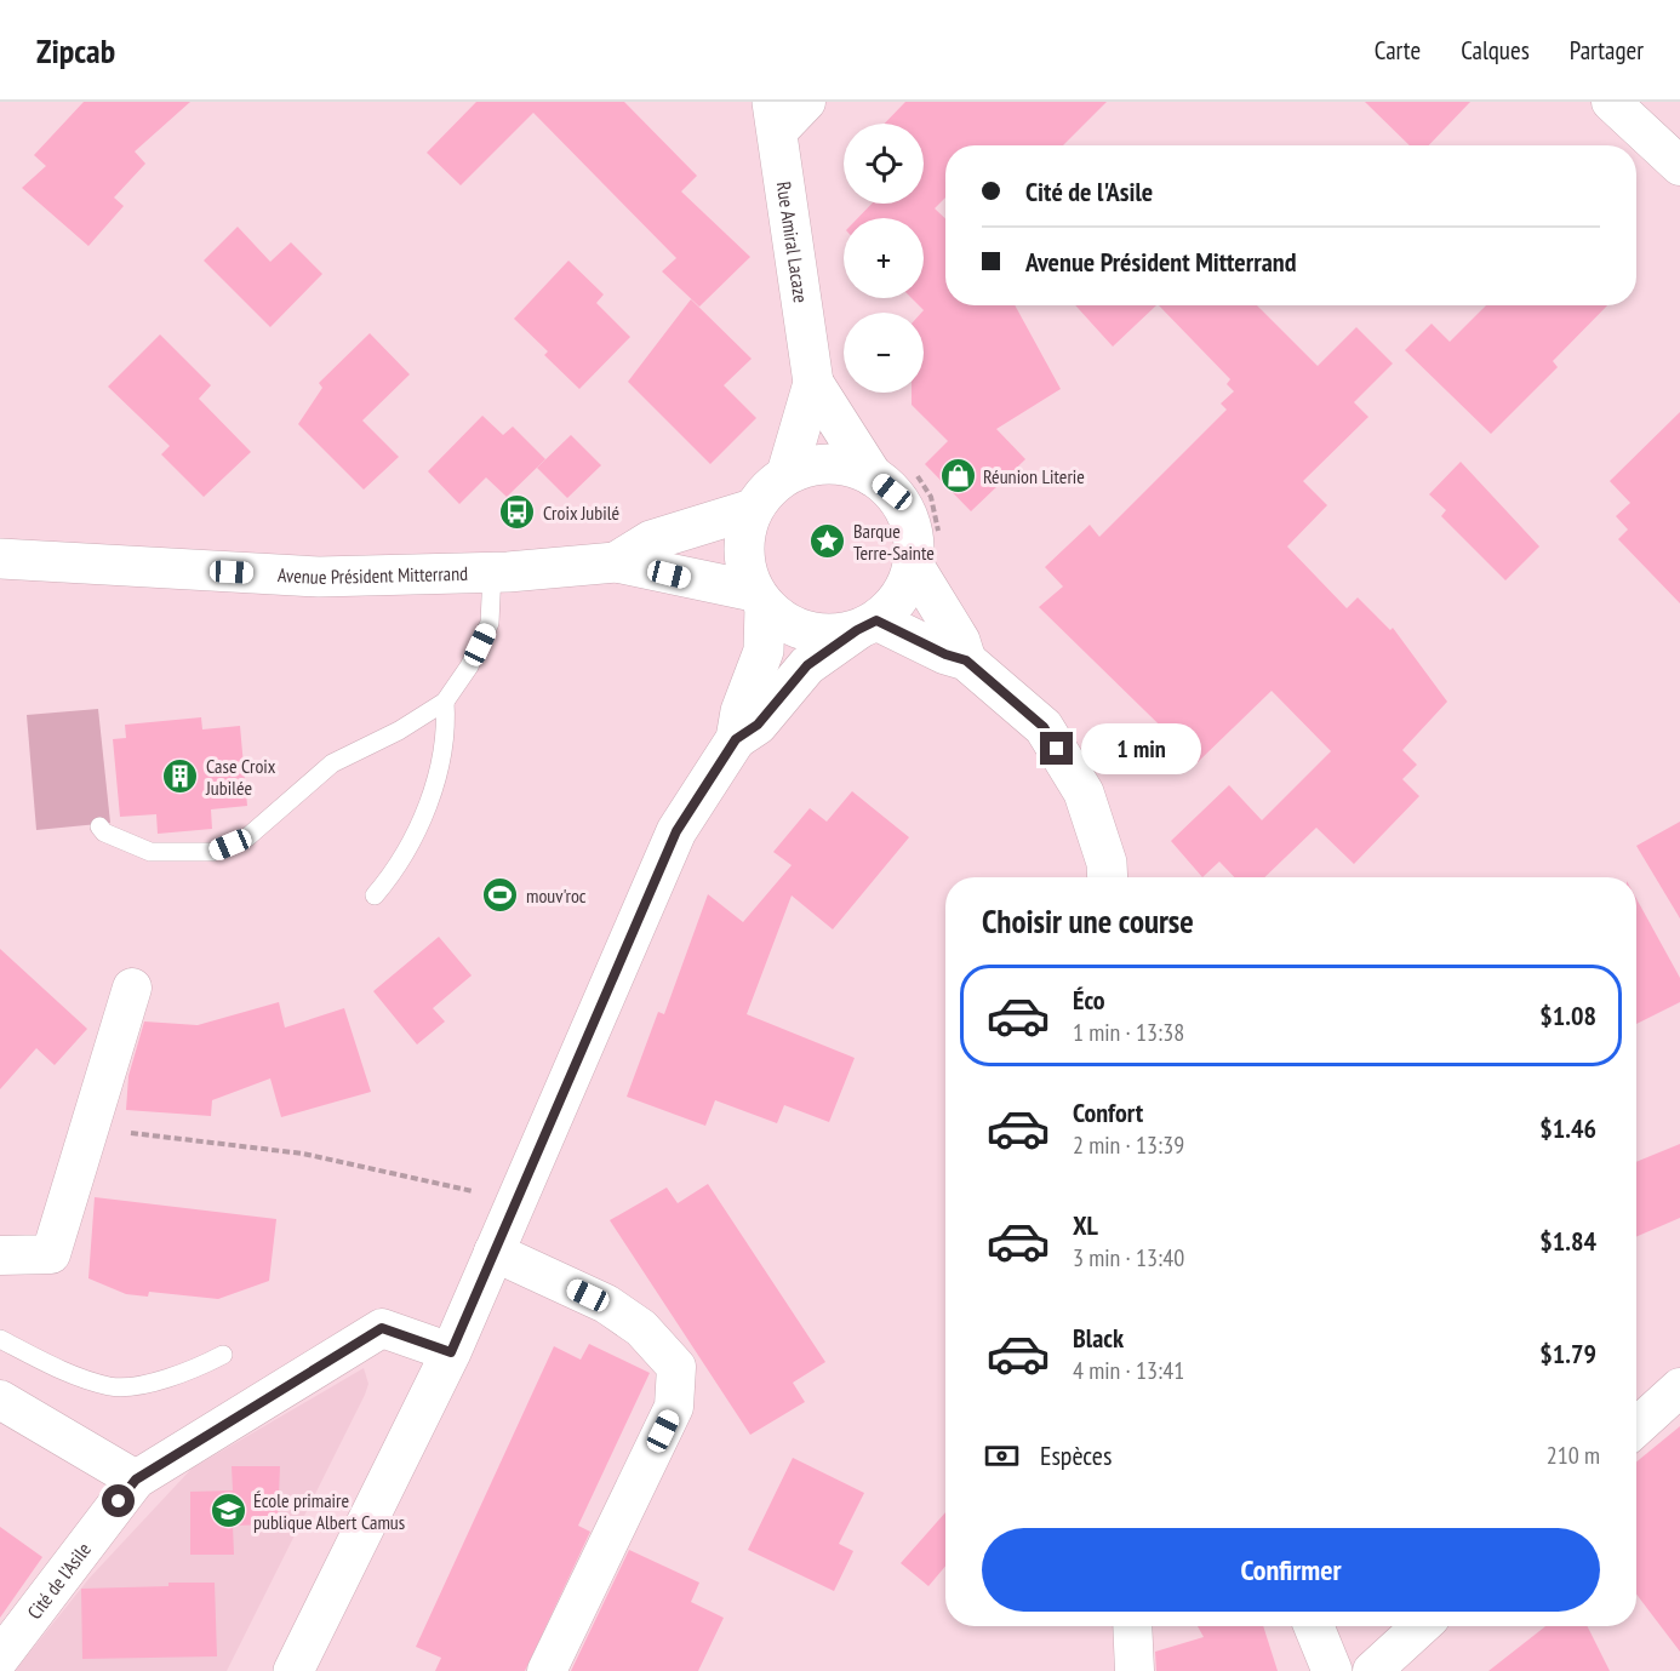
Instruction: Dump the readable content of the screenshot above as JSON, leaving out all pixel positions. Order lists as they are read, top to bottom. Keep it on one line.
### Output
{"streets":{"main road":["Rue Amiral Lacaze","Avenue Président Mitterrand"],"street":["Cité de l'Asile"]},"crossings":[["Rue Amiral Lacaze","Avenue Président Mitterrand"]],"places":{"shop":["Réunion Literie"],"bus stop":["Croix Jubilé"],"place":["Barque Terre-Sainte"],"building":["Case Croix Jubilée"],"sports":["mouv'roc"],"school or university":["École primaire publique Albert Camus"]},"page":{"header":"Zipcab","nav":["Carte","Calques","Partager"],"map_buttons":["+","−"],"banner":["Cité de l'Asile","Avenue Président Mitterrand"],"bubble":"1 min","heading":"Choisir une course","list":[{"name":"Éco","note":"1 min · 13:38","value":"$1.08"},{"name":"Confort","note":"2 min · 13:39","value":"$1.46"},{"name":"XL","note":"3 min · 13:40","value":"$1.84"},{"name":"Black","note":"4 min · 13:41","value":"$1.79"}],"pay":["Espèces","210 m"],"buttons":"Confirmer"}}
